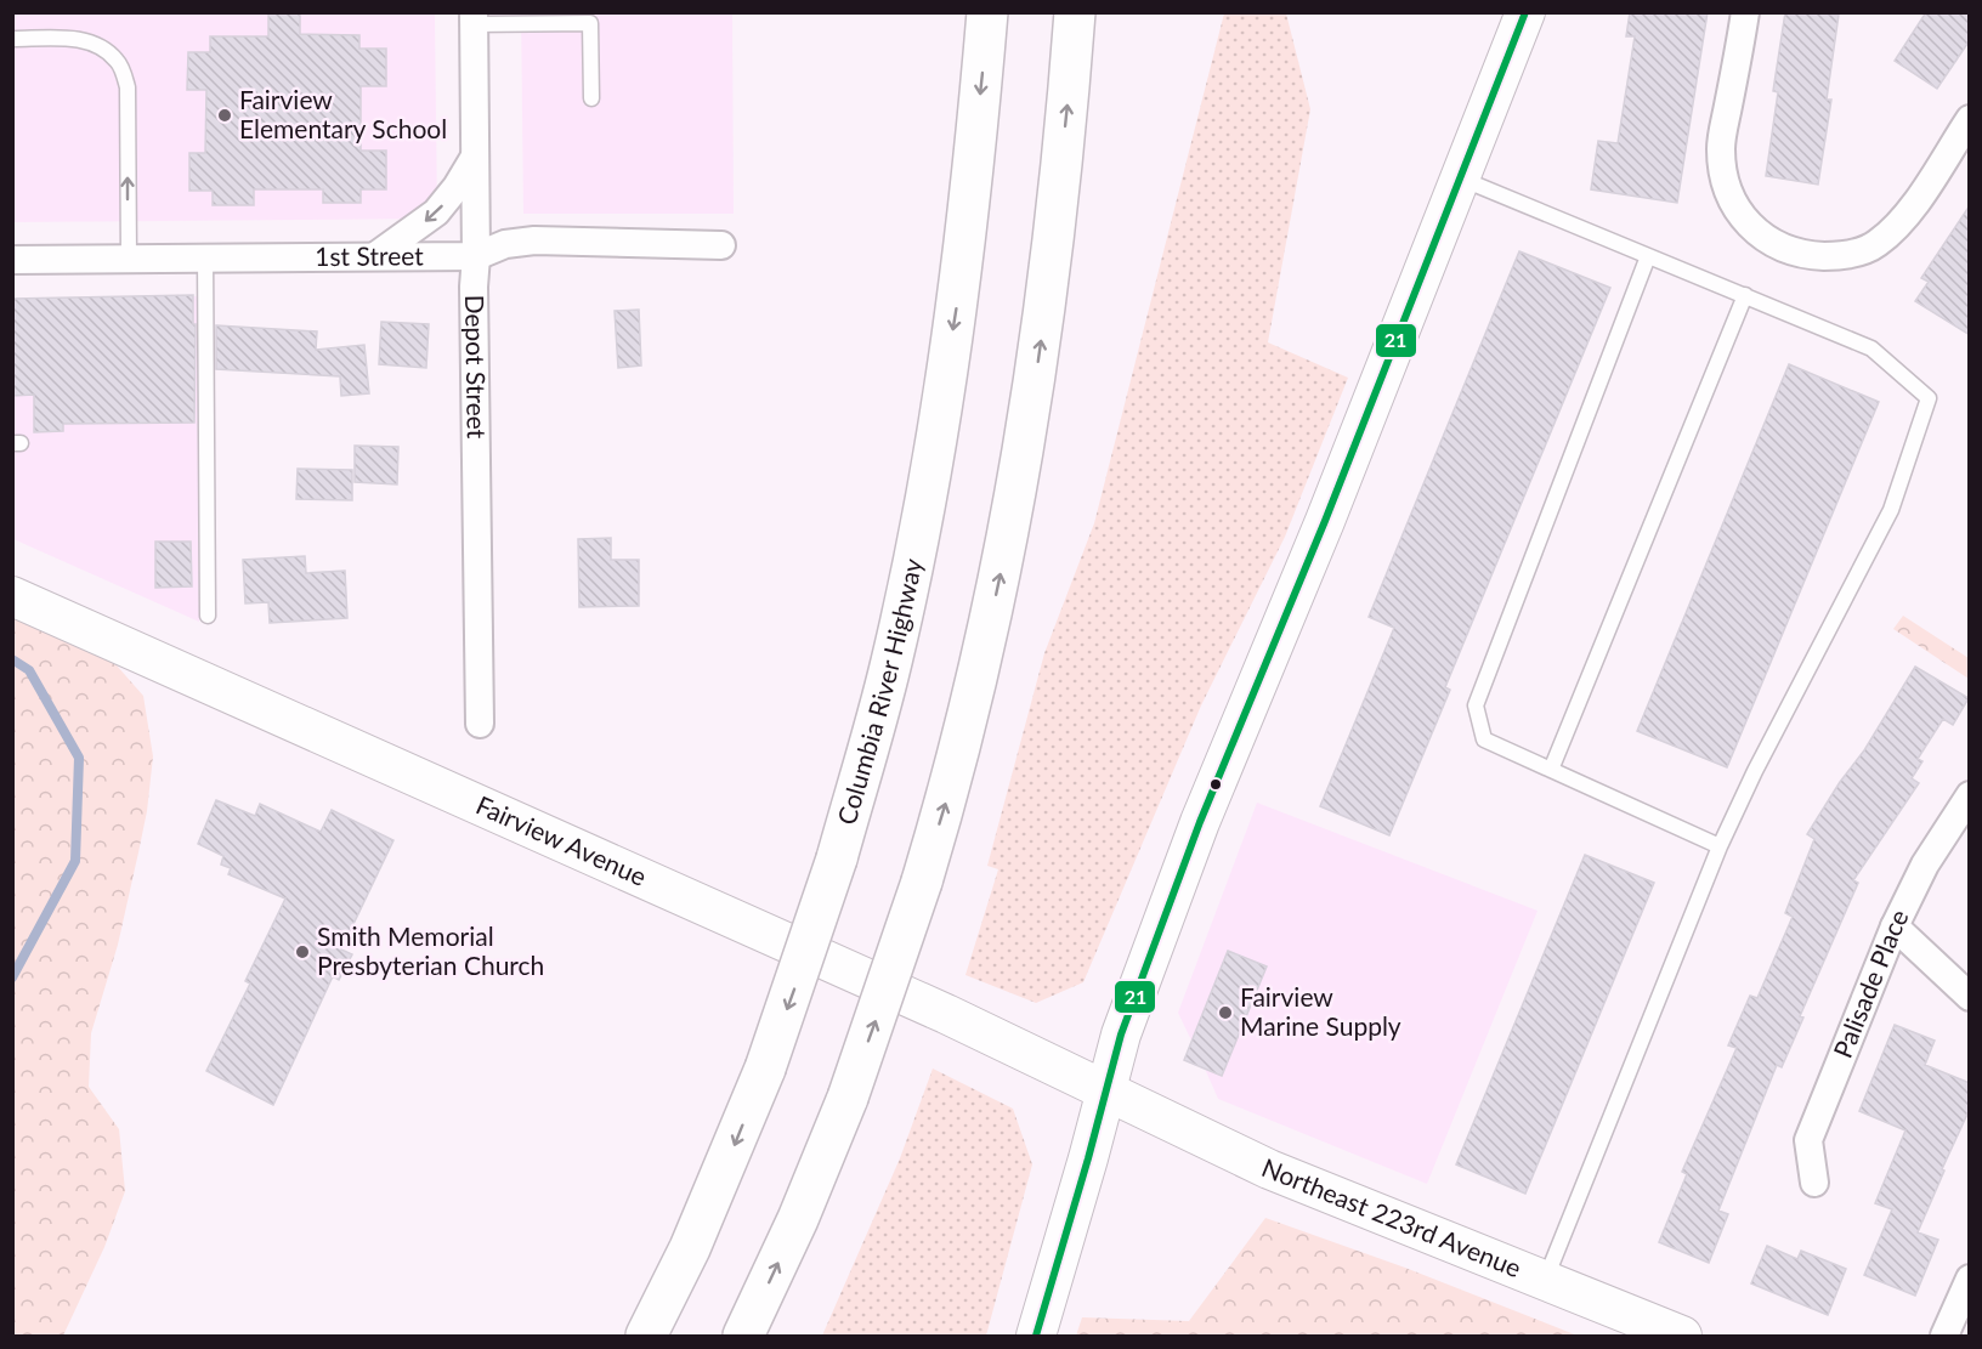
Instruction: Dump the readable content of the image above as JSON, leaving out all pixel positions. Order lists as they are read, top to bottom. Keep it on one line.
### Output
{"streets":{"highway":["Columbia River Highway"],"main road":["Fairview Avenue","Northeast 223rd Avenue"],"street":["1st Street","Depot Street","Palisade Place"]},"crossings":[["1st Street","Depot Street"],["Fairview Avenue","Northeast 223rd Avenue"]],"places":["Fairview Elementary School","Smith Memorial Presbyterian Church","Fairview Marine Supply"],"lines":["transit line 21"]}
